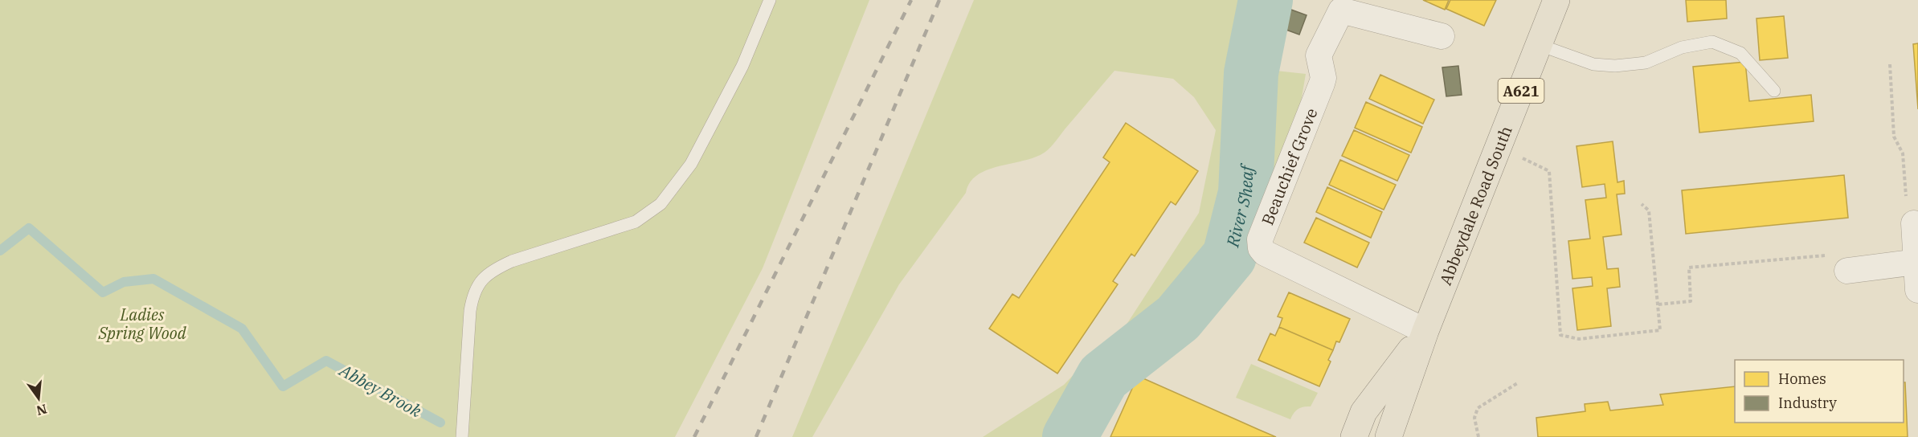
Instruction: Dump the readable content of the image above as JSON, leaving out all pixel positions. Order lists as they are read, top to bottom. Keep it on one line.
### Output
{"streets":{"main road":["A621","Abbeydale Road South"],"street":["Beauchief Grove"]},"crossings":[["Beauchief Grove","Abbeydale Road South"]],"water":["River Sheaf","Abbey Brook"],"parks":["Ladies Spring Wood"],"legend":["Homes","Industry"],"north":"bottom"}
